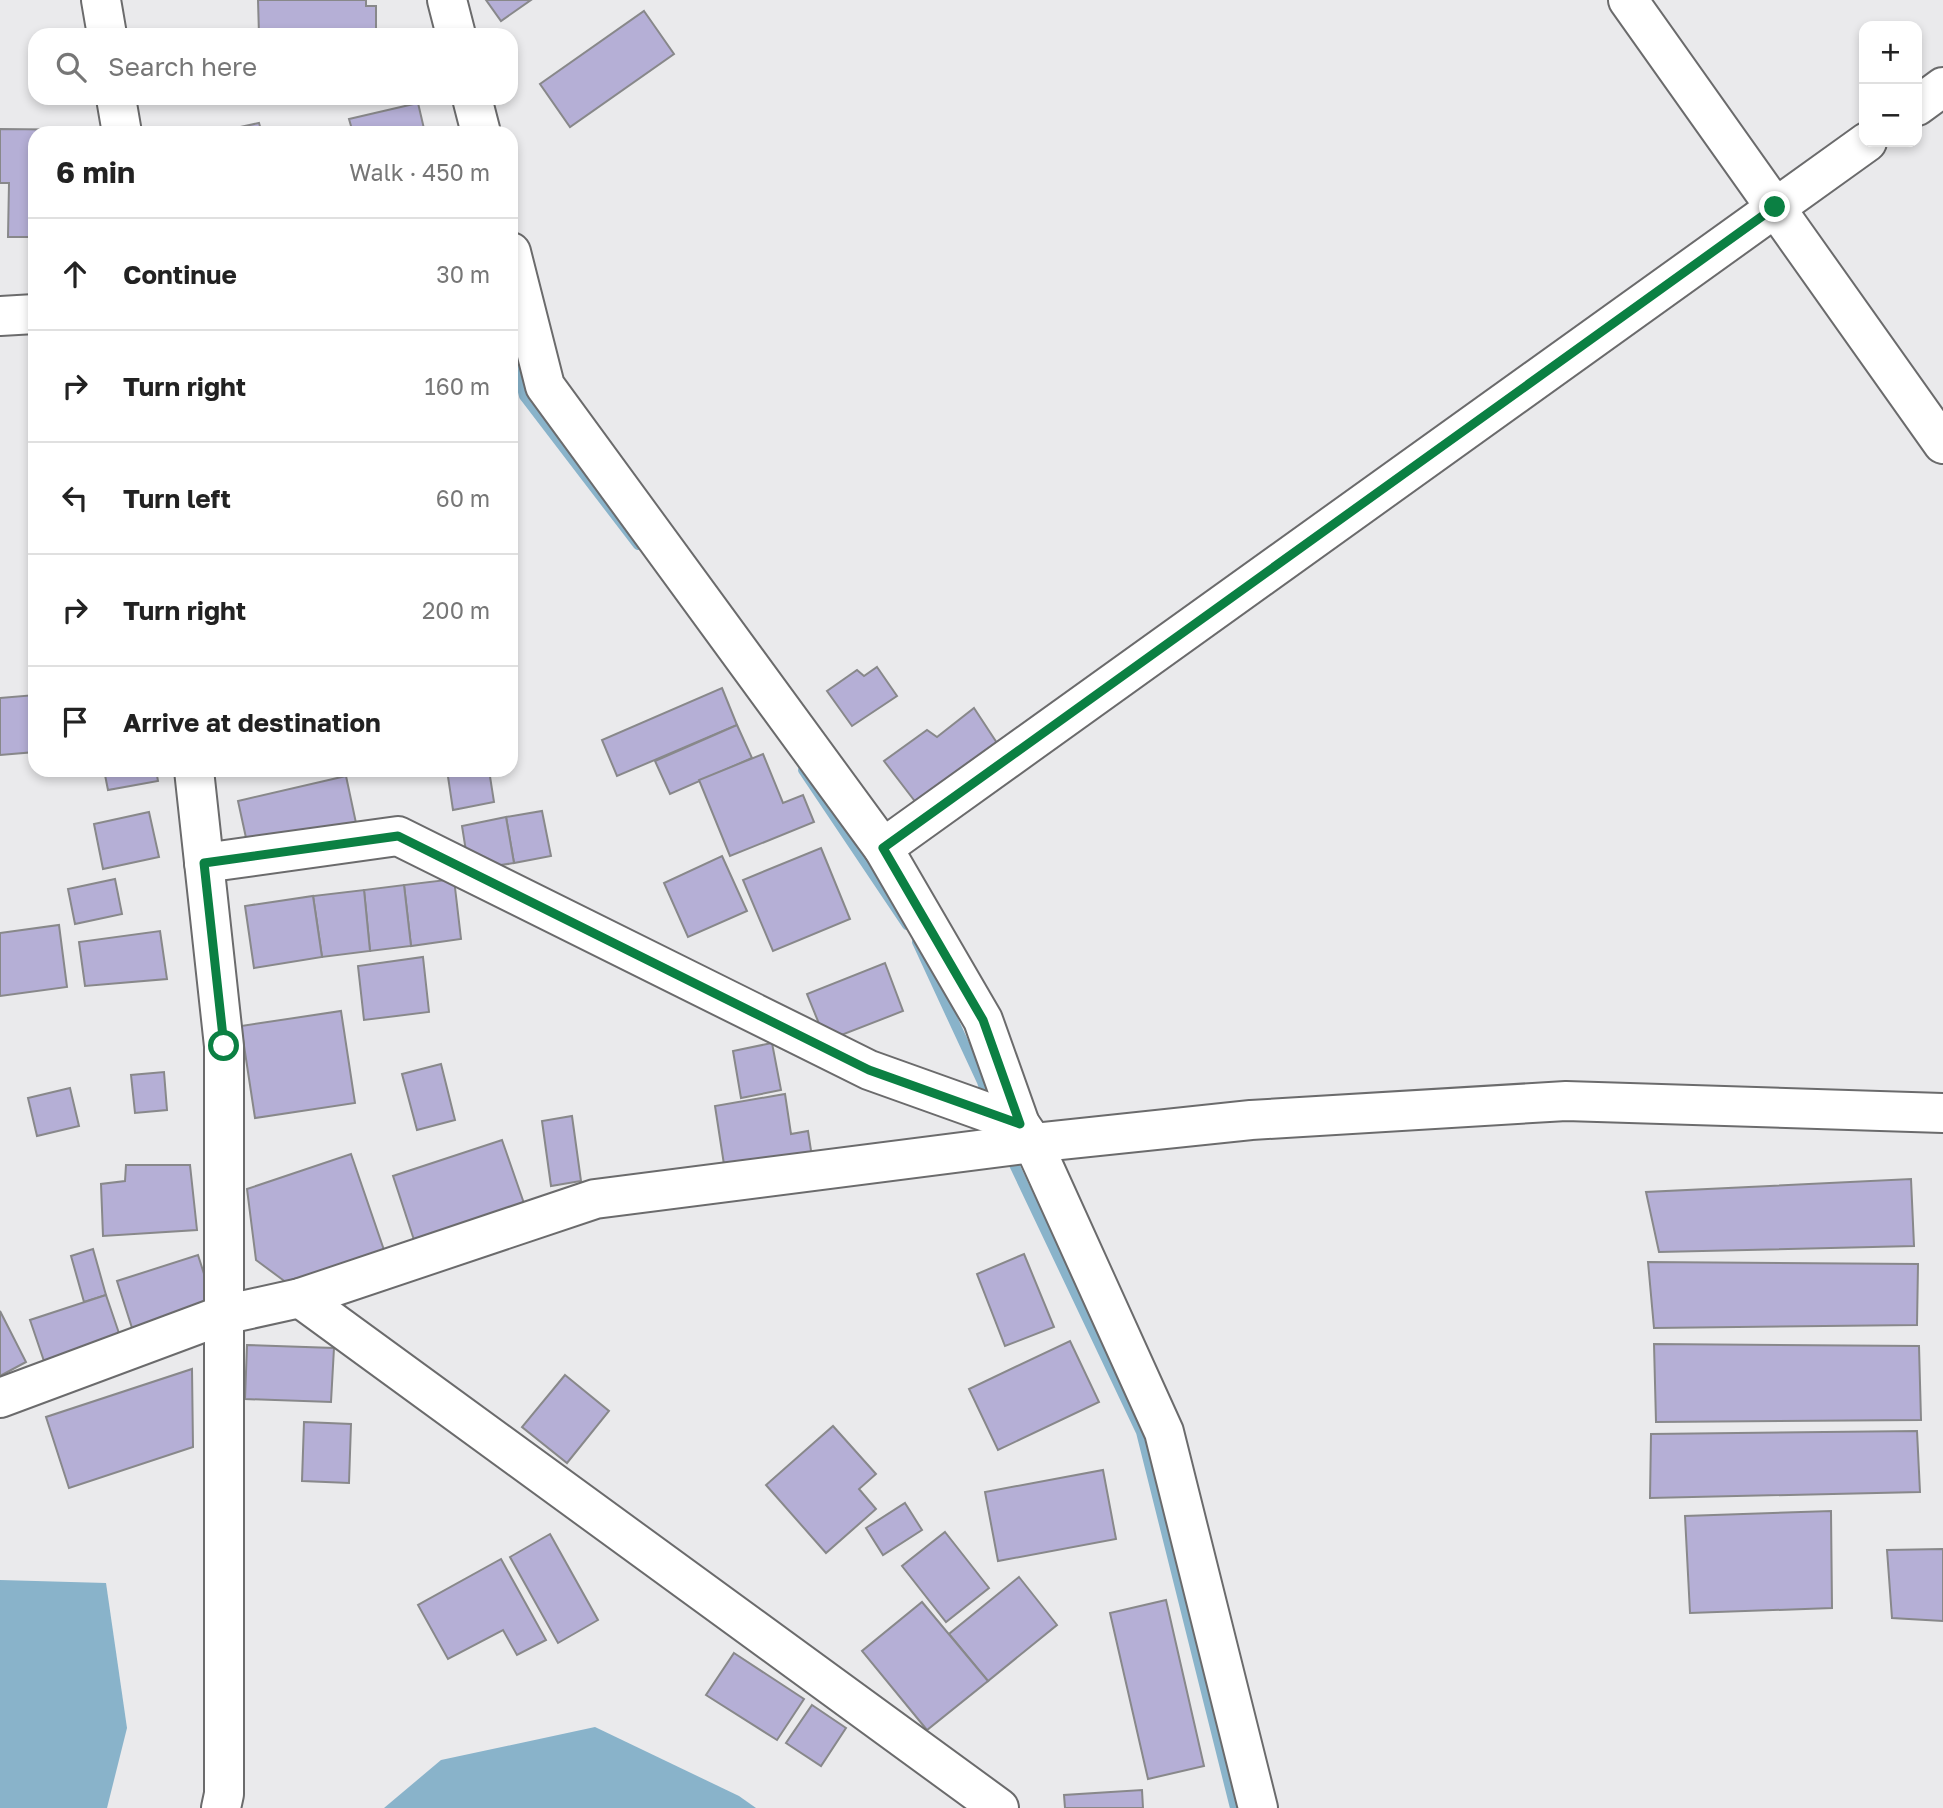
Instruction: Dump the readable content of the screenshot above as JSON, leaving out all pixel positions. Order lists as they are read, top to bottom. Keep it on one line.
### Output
{"page":{"map_buttons":["+","−"],"search":"Search here","heading":["6 min","Walk · 450 m"],"list":[["Continue","30 m"],["Turn right","160 m"],["Turn left","60 m"],["Turn right","200 m"],"Arrive at destination"]}}
